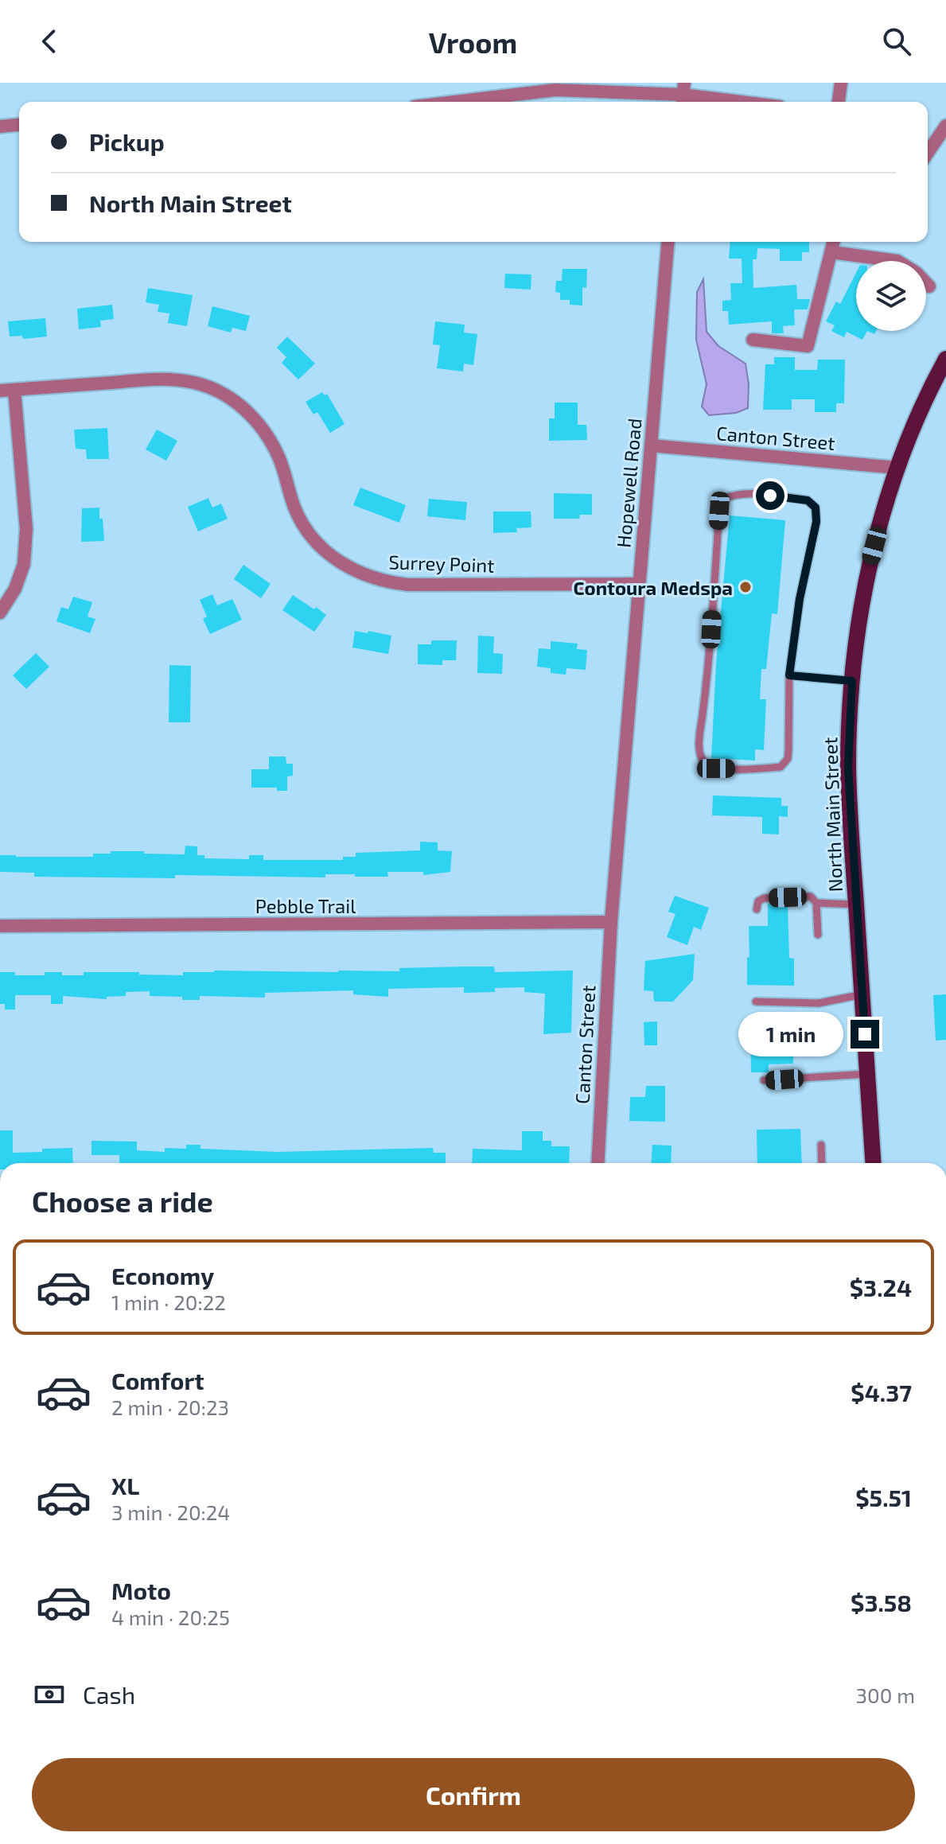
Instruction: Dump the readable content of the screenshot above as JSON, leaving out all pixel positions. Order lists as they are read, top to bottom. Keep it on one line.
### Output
{"streets":{"main road":["North Main Street"],"street":["Canton Street","Hopewell Road","Surrey Point","Pebble Trail"]},"crossings":[["Canton Street","Hopewell Road"],["Canton Street","North Main Street"],["Canton Street","Pebble Trail"],["Hopewell Road","Surrey Point"],["Hopewell Road","Pebble Trail"]],"places":["Contoura Medspa"],"page":{"header":"Vroom","banner":["Pickup","North Main Street"],"bubble":"1 min","heading":"Choose a ride","list":[{"name":"Economy","note":"1 min · 20:22","value":"$3.24"},{"name":"Comfort","note":"2 min · 20:23","value":"$4.37"},{"name":"XL","note":"3 min · 20:24","value":"$5.51"},{"name":"Moto","note":"4 min · 20:25","value":"$3.58"}],"pay":["Cash","300 m"],"buttons":"Confirm"}}
